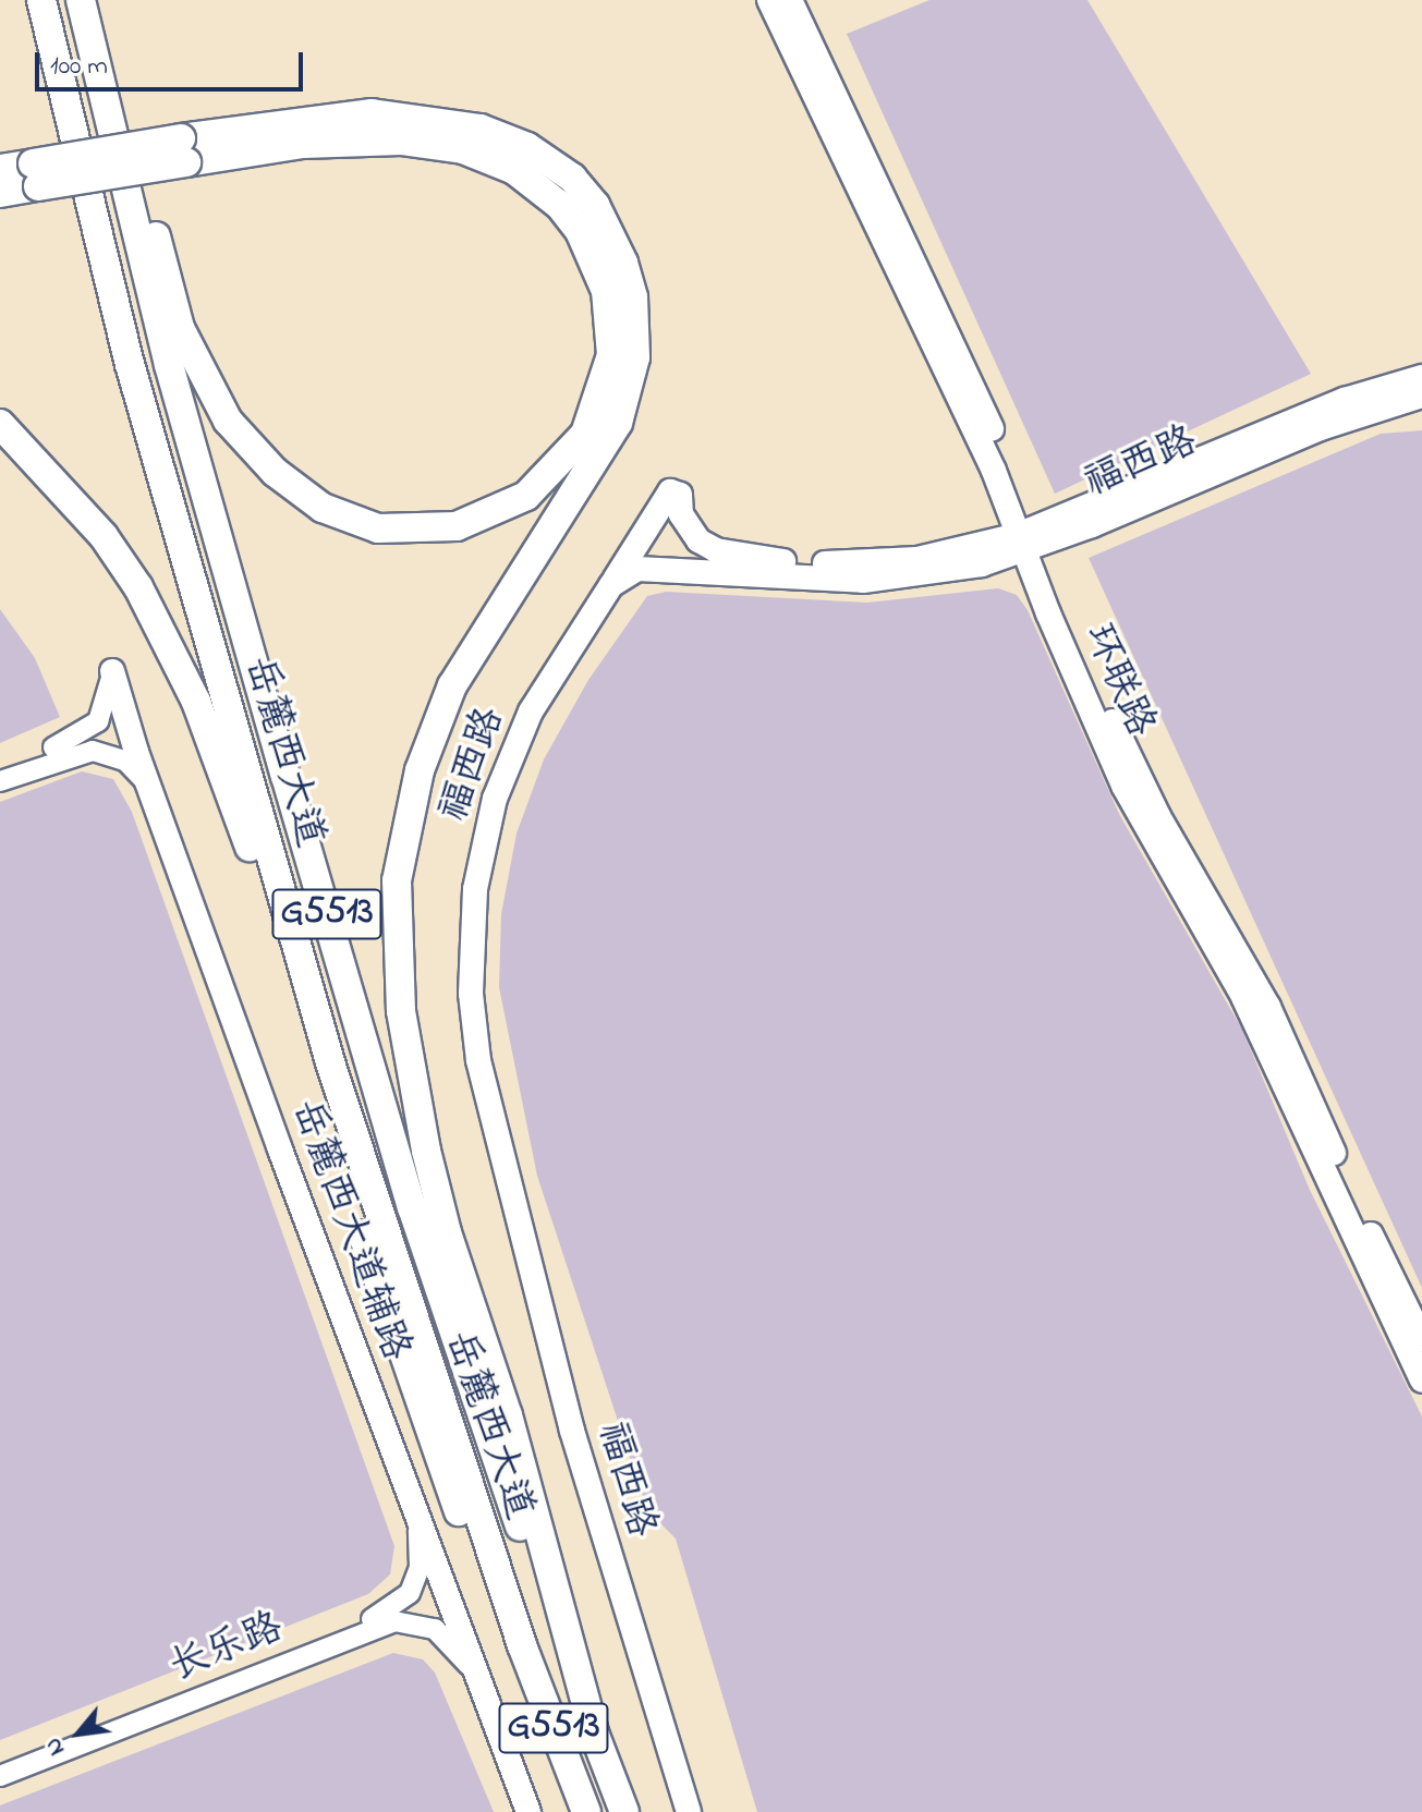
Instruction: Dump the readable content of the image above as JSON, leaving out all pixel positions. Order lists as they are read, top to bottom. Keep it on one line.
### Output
{"streets":{"highway":["岳麓西大道","G5513"],"main road":["福西路","环联路","岳麓西大道辅路"],"street":["长乐路"]},"crossings":[["福西路","环联路"],["岳麓西大道辅路","长乐路"]],"scale_bar":"100 m","north":"bottom left"}
